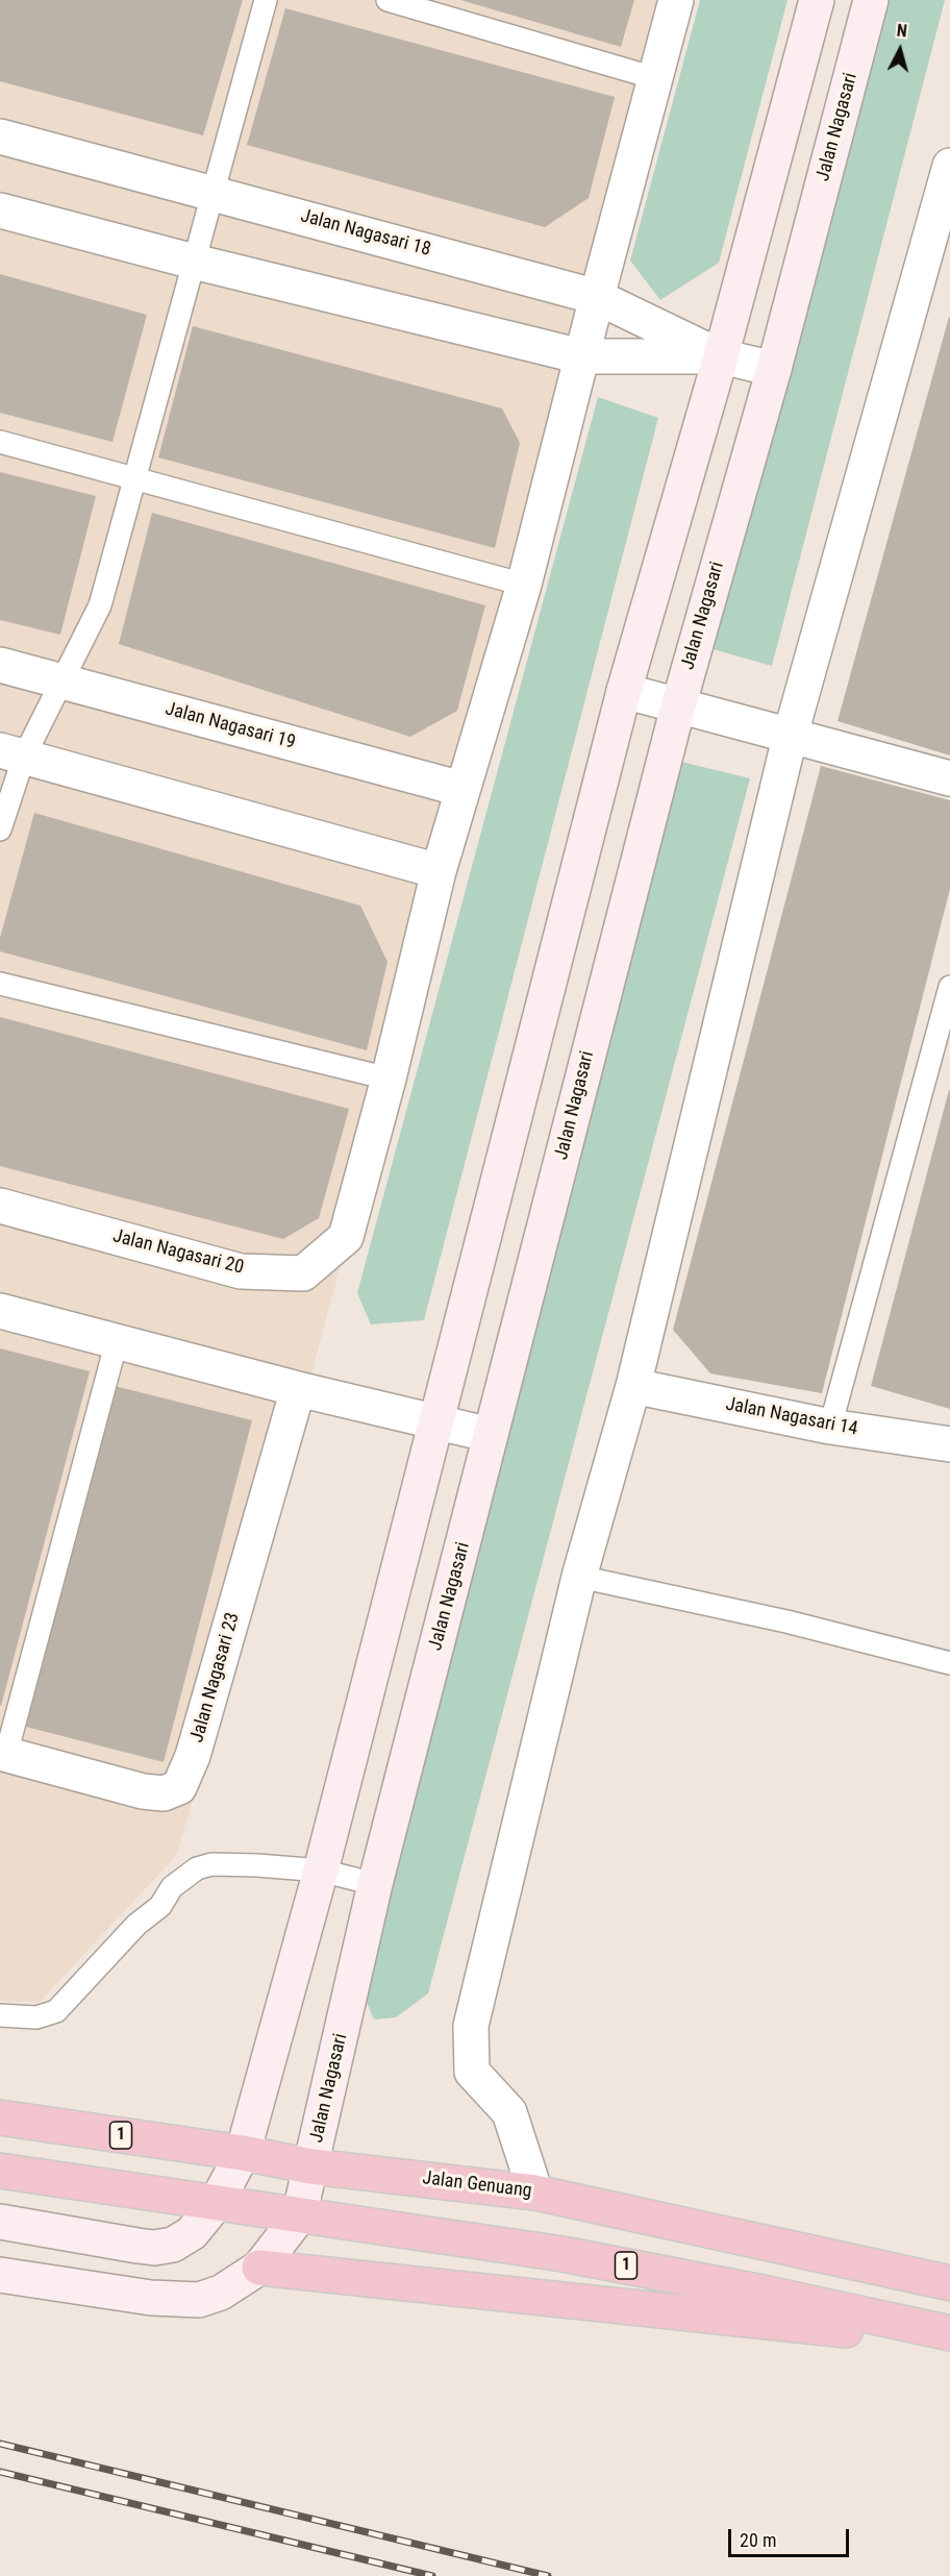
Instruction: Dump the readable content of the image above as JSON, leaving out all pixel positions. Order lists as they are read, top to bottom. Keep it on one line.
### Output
{"streets":{"highway":["1","Jalan Genuang"],"street":["Jalan Nagasari","Jalan Nagasari 18","Jalan Nagasari 19","Jalan Nagasari 20","Jalan Nagasari 14","Jalan Nagasari 23"]},"crossings":[["Jalan Nagasari","1"],["Jalan Nagasari","Jalan Genuang"]],"scale_bar":"20 m","north":"top"}
